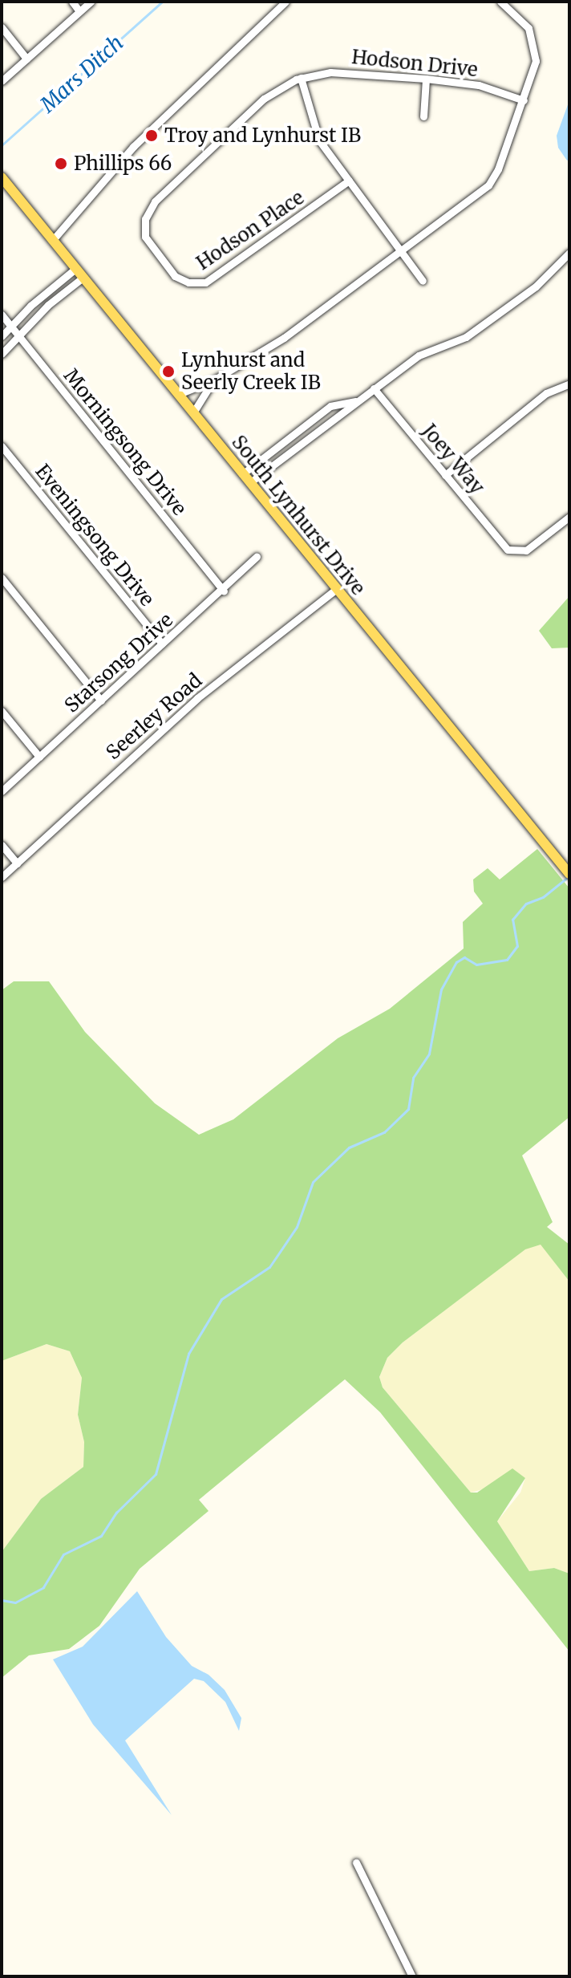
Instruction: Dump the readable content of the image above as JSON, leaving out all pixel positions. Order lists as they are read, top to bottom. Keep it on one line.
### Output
{"streets":{"main road":["South Lynhurst Drive"],"street":["Hodson Drive","Hodson Place","Morningsong Drive","Joey Way","Eveningsong Drive","Starsong Drive","Seerley Road"]},"crossings":[["Hodson Drive","Hodson Place"],["Morningsong Drive","Starsong Drive"],["South Lynhurst Drive","Seerley Road"],["Eveningsong Drive","Starsong Drive"]],"water":["Mars Ditch"],"places":["Troy and Lynhurst IB","Phillips 66","Lynhurst and Seerly Creek IB"]}
